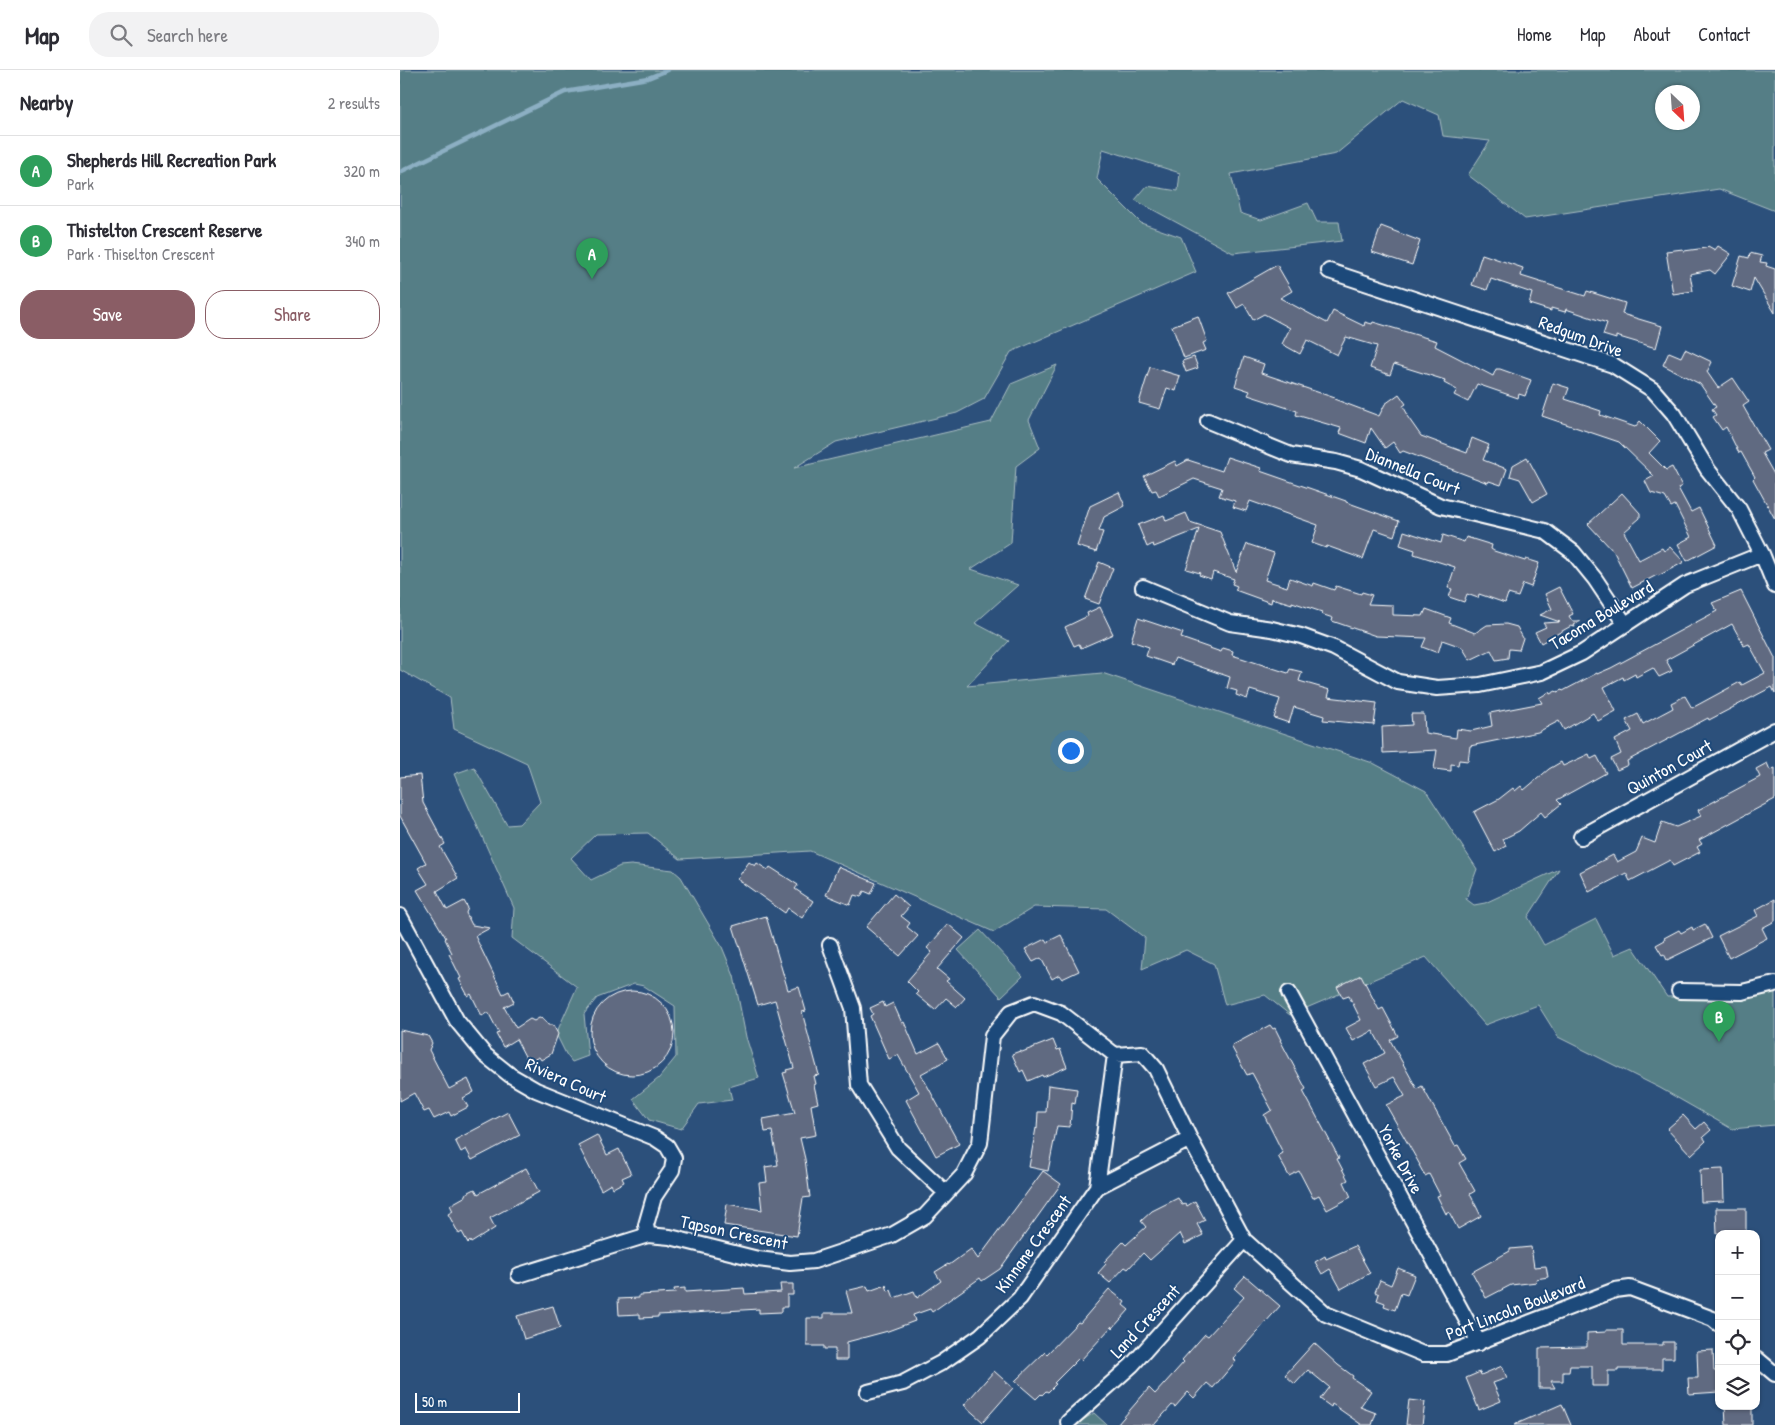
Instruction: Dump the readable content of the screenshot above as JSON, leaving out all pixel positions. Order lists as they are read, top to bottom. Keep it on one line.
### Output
{"streets":{"street":["Redgum Drive","Diannella Court","Tacoma Boulevard","Quinton Court","Riviera Court","Yorke Drive","Tapson Crescent","Kinnane Crescent","Port Lincoln Boulevard","Land Crescent"]},"crossings":[["Redgum Drive","Tacoma Boulevard"],["Diannella Court","Tacoma Boulevard"],["Riviera Court","Tapson Crescent"],["Yorke Drive","Port Lincoln Boulevard"],["Tapson Crescent","Kinnane Crescent"],["Tapson Crescent","Port Lincoln Boulevard"],["Kinnane Crescent","Port Lincoln Boulevard"],["Port Lincoln Boulevard","Land Crescent"]],"scale_bar":"50 m","north":"bottom right","page":{"header":"Map","search":"Search here","nav":["Home","Map","About","Contact"],"heading":["Nearby","2 results"],"list":[{"mark":"A","name":"Shepherds Hill Recreation Park","note":"Park","value":"320 m"},{"mark":"B","name":"Thistelton Crescent Reserve","note":"Park · Thiselton Crescent","value":"340 m"}],"pins":["A","B"],"buttons":["Save","Share"],"map_buttons":["+","−"],"scale":"50 m"}}
